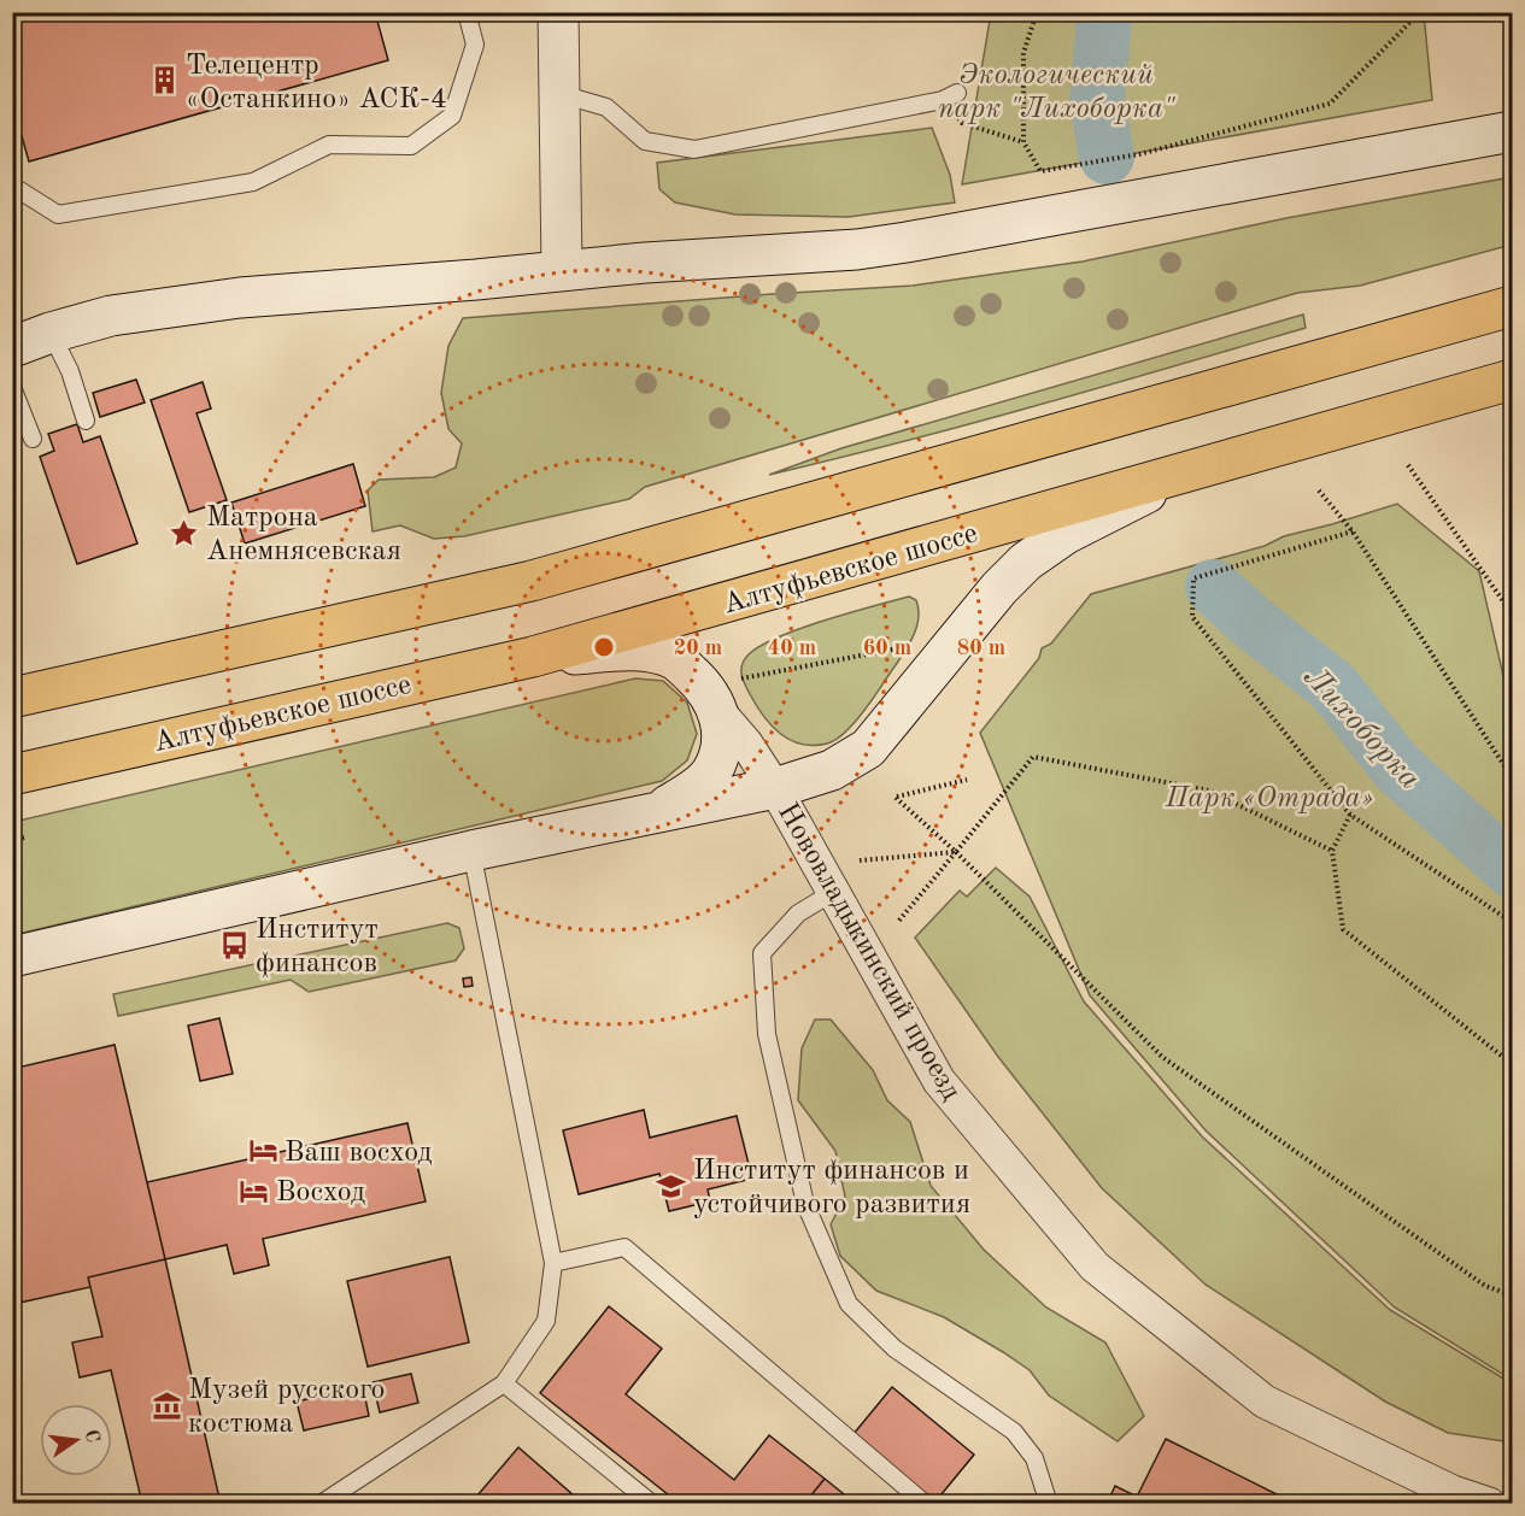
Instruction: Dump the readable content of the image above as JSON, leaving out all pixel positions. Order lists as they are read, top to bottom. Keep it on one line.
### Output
{"streets":{"main road":["Алтуфьевское шоссе"],"street":["Нововладыкинский проезд"]},"water":["Лихоборка"],"parks":["Экологический парк \"Лихоборка\"","Парк «Отрада»"],"places":{"building":["Телецентр «Останкино» АСК-4"],"place":["Матрона Анемнясевская"],"bus stop":["Институт финансов"],"hotel":["Ваш восход","Восход"],"school or university":["Институт финансов и устойчивого развития"],"museum":["Музей русского костюма"]},"north":"right","rings":["20 m","40 m","60 m","80 m"]}
